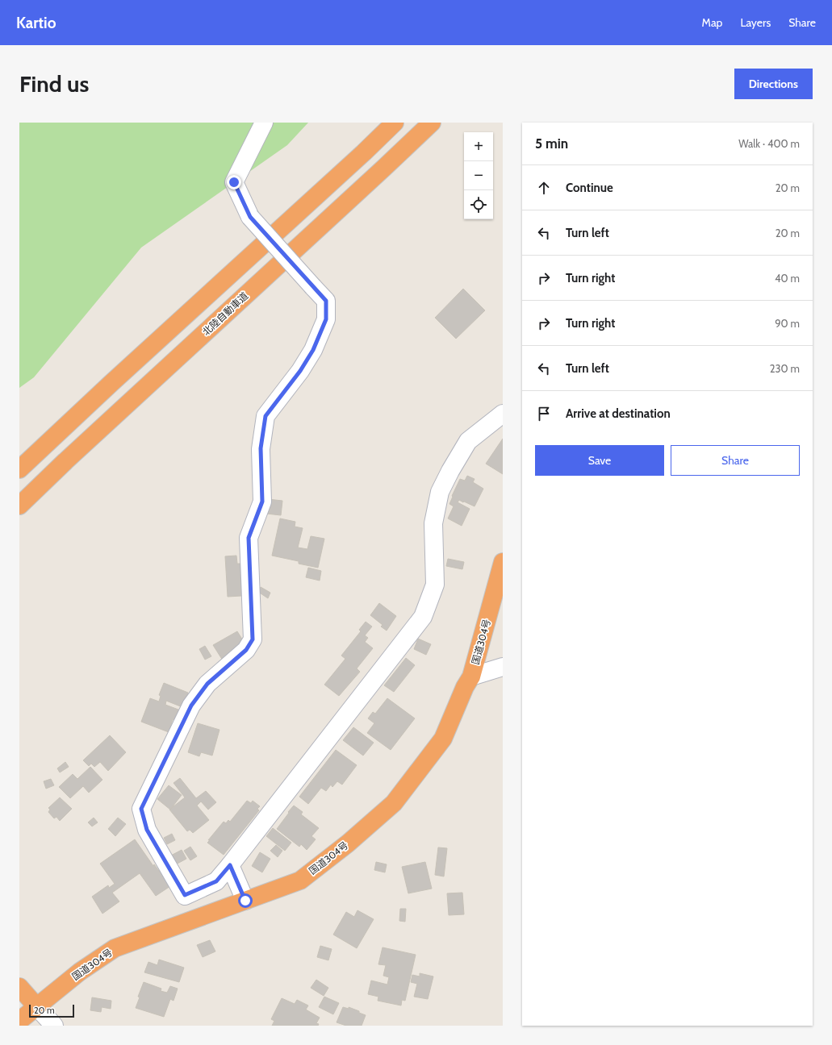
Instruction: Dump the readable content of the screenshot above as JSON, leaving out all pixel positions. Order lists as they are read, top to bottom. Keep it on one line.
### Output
{"streets":{"highway":["北陸自動車道","国道304号"]},"scale_bar":"20 m","page":{"header":"Kartio","nav":["Map","Layers","Share"],"buttons":["Directions",["Save","Share"]],"title":"Find us","heading":["5 min","Walk · 400 m"],"map_buttons":["+","−"],"list":[["Continue","20 m"],["Turn left","20 m"],["Turn right","40 m"],["Turn right","90 m"],["Turn left","230 m"],"Arrive at destination"],"scale":"20 m"}}
